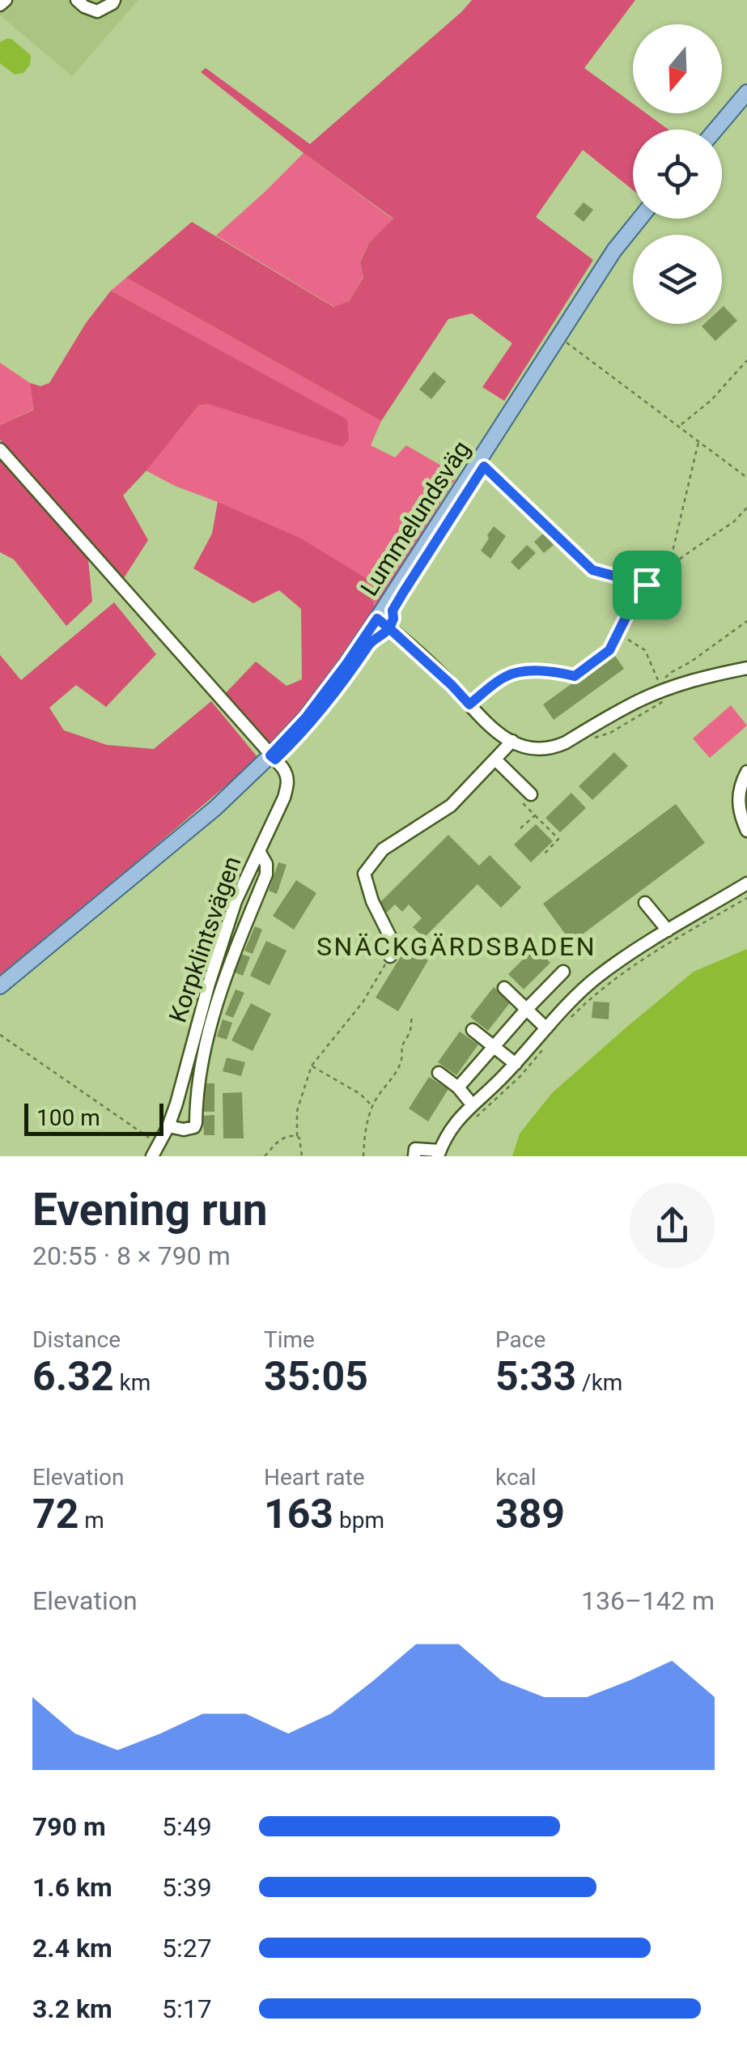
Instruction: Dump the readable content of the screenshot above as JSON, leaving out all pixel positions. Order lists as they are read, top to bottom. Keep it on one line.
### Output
{"streets":{"main road":["Lummelundsväg"],"street":["Korpklintsvägen"]},"crossings":[["Lummelundsväg","Korpklintsvägen"]],"districts":["SNÄCKGÄRDSBADEN"],"scale_bar":"100 m","north":"bottom","page":{"scale":"100 m","heading":["Evening run","20:55 · 8 × 790 m"],"stats":[["Distance","6.32 km"],["Time","35:05"],["Pace","5:33 /km"],["Elevation","72 m"],["Heart rate","163 bpm"],["kcal","389"]],"chart":["Elevation","136–142 m"],"list":[{"name":"790 m","note":"5:49"},{"name":"1.6 km","note":"5:39"},{"name":"2.4 km","note":"5:27"},{"name":"3.2 km","note":"5:17"}]}}
